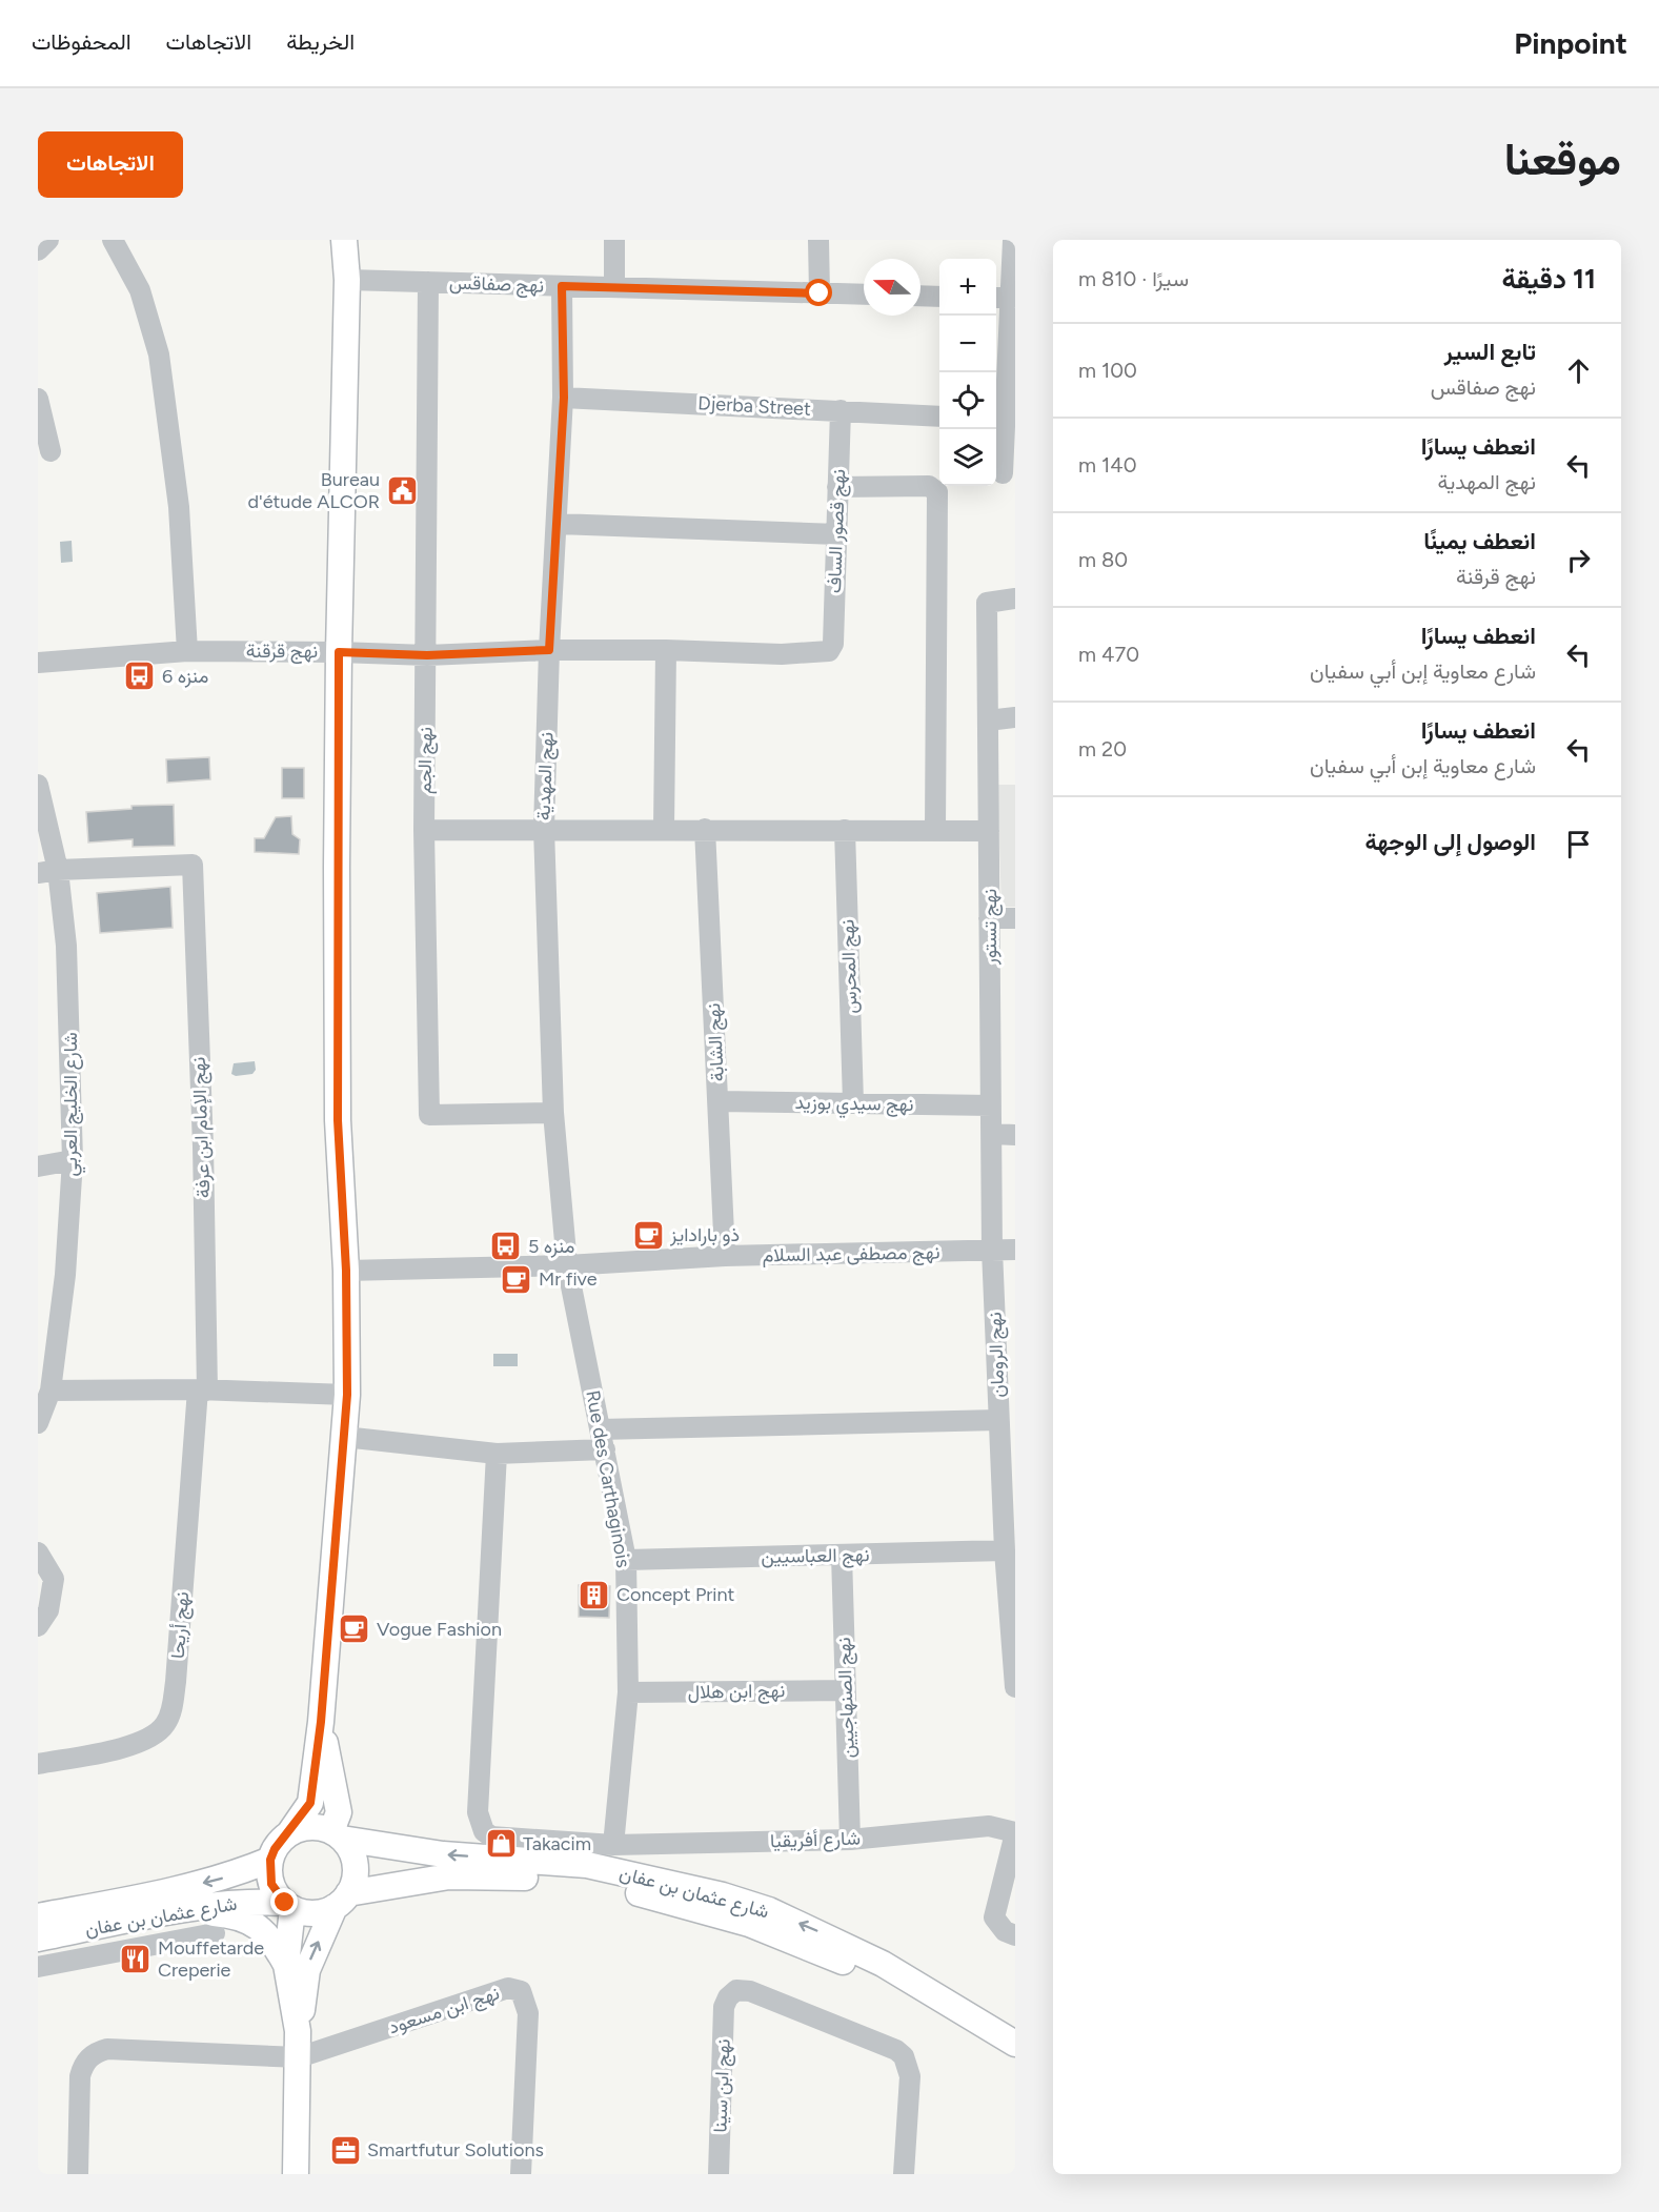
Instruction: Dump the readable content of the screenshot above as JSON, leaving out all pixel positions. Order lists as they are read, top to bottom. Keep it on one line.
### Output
{"streets":{"main road":["شارع عثمان بن عفان"],"street":["نهج صفاقس","Djerba Street","نهج قصور الساف","نهج قرقنة","نهج الجم","نهج المهدية","نهج تستور","نهج المحرس","نهج الشابة","نهج سيدي بوزيد","شارع الخليج العربي","نهج الإمام ابن عرفة","نهج مصطفى عبد السلام","نهج الرومان","Rue des Carthaginois","نهج العباسيين","نهج أريحا","نهج ابن هلال","نهج الصنهاجيين","شارع أفريقيا","نهج ابن مسعود","نهج ابن سينا"]},"crossings":[["نهج صفاقس","نهج الجم"],["نهج صفاقس","نهج المهدية"],["Djerba Street","نهج قصور الساف"],["Djerba Street","نهج المهدية"],["نهج قصور الساف","نهج قرقنة"],["نهج قرقنة","نهج الجم"],["نهج قرقنة","نهج المهدية"],["نهج الجم","نهج المهدية"],["نهج المهدية","نهج مصطفى عبد السلام"],["نهج المهدية","Rue des Carthaginois"],["نهج تستور","نهج سيدي بوزيد"],["نهج تستور","نهج مصطفى عبد السلام"],["نهج تستور","نهج الرومان"],["نهج المحرس","نهج سيدي بوزيد"],["نهج الشابة","نهج سيدي بوزيد"],["نهج الشابة","نهج مصطفى عبد السلام"],["شارع الخليج العربي","نهج الإمام ابن عرفة"],["نهج الإمام ابن عرفة","نهج أريحا"],["نهج مصطفى عبد السلام","نهج الرومان"],["نهج مصطفى عبد السلام","Rue des Carthaginois"],["نهج الرومان","نهج العباسيين"],["Rue des Carthaginois","نهج العباسيين"],["Rue des Carthaginois","نهج ابن هلال"],["Rue des Carthaginois","شارع أفريقيا"],["نهج العباسيين","نهج الصنهاجيين"],["نهج ابن هلال","نهج الصنهاجيين"],["نهج الصنهاجيين","شارع أفريقيا"]],"places":{"public building":["Bureau d'étude ALCOR"],"bus stop":["منزه 6","منزه 5"],"cafe":["ذو بارادايز","Mr five","Vogue Fashion"],"building":["Concept Print"],"shop":["Takacim"],"restaurant":["Mouffetarde Creperie"],"office":["Smartfutur Solutions"]},"north":"left","page":{"header":"Pinpoint","nav":["الخريطة","الاتجاهات","المحفوظات"],"title":"موقعنا","buttons":"الاتجاهات","heading":["11 دقيقة","سيرًا · 810 m"],"map_buttons":["+","−"],"list":[["تابع السير","نهج صفاقس","100 m"],["انعطف يسارًا","نهج المهدية","140 m"],["انعطف يمينًا","نهج قرقنة","80 m"],["انعطف يسارًا","شارع معاوية إبن أبي سفيان","470 m"],["انعطف يسارًا","شارع معاوية إبن أبي سفيان","20 m"],"الوصول إلى الوجهة"]}}
